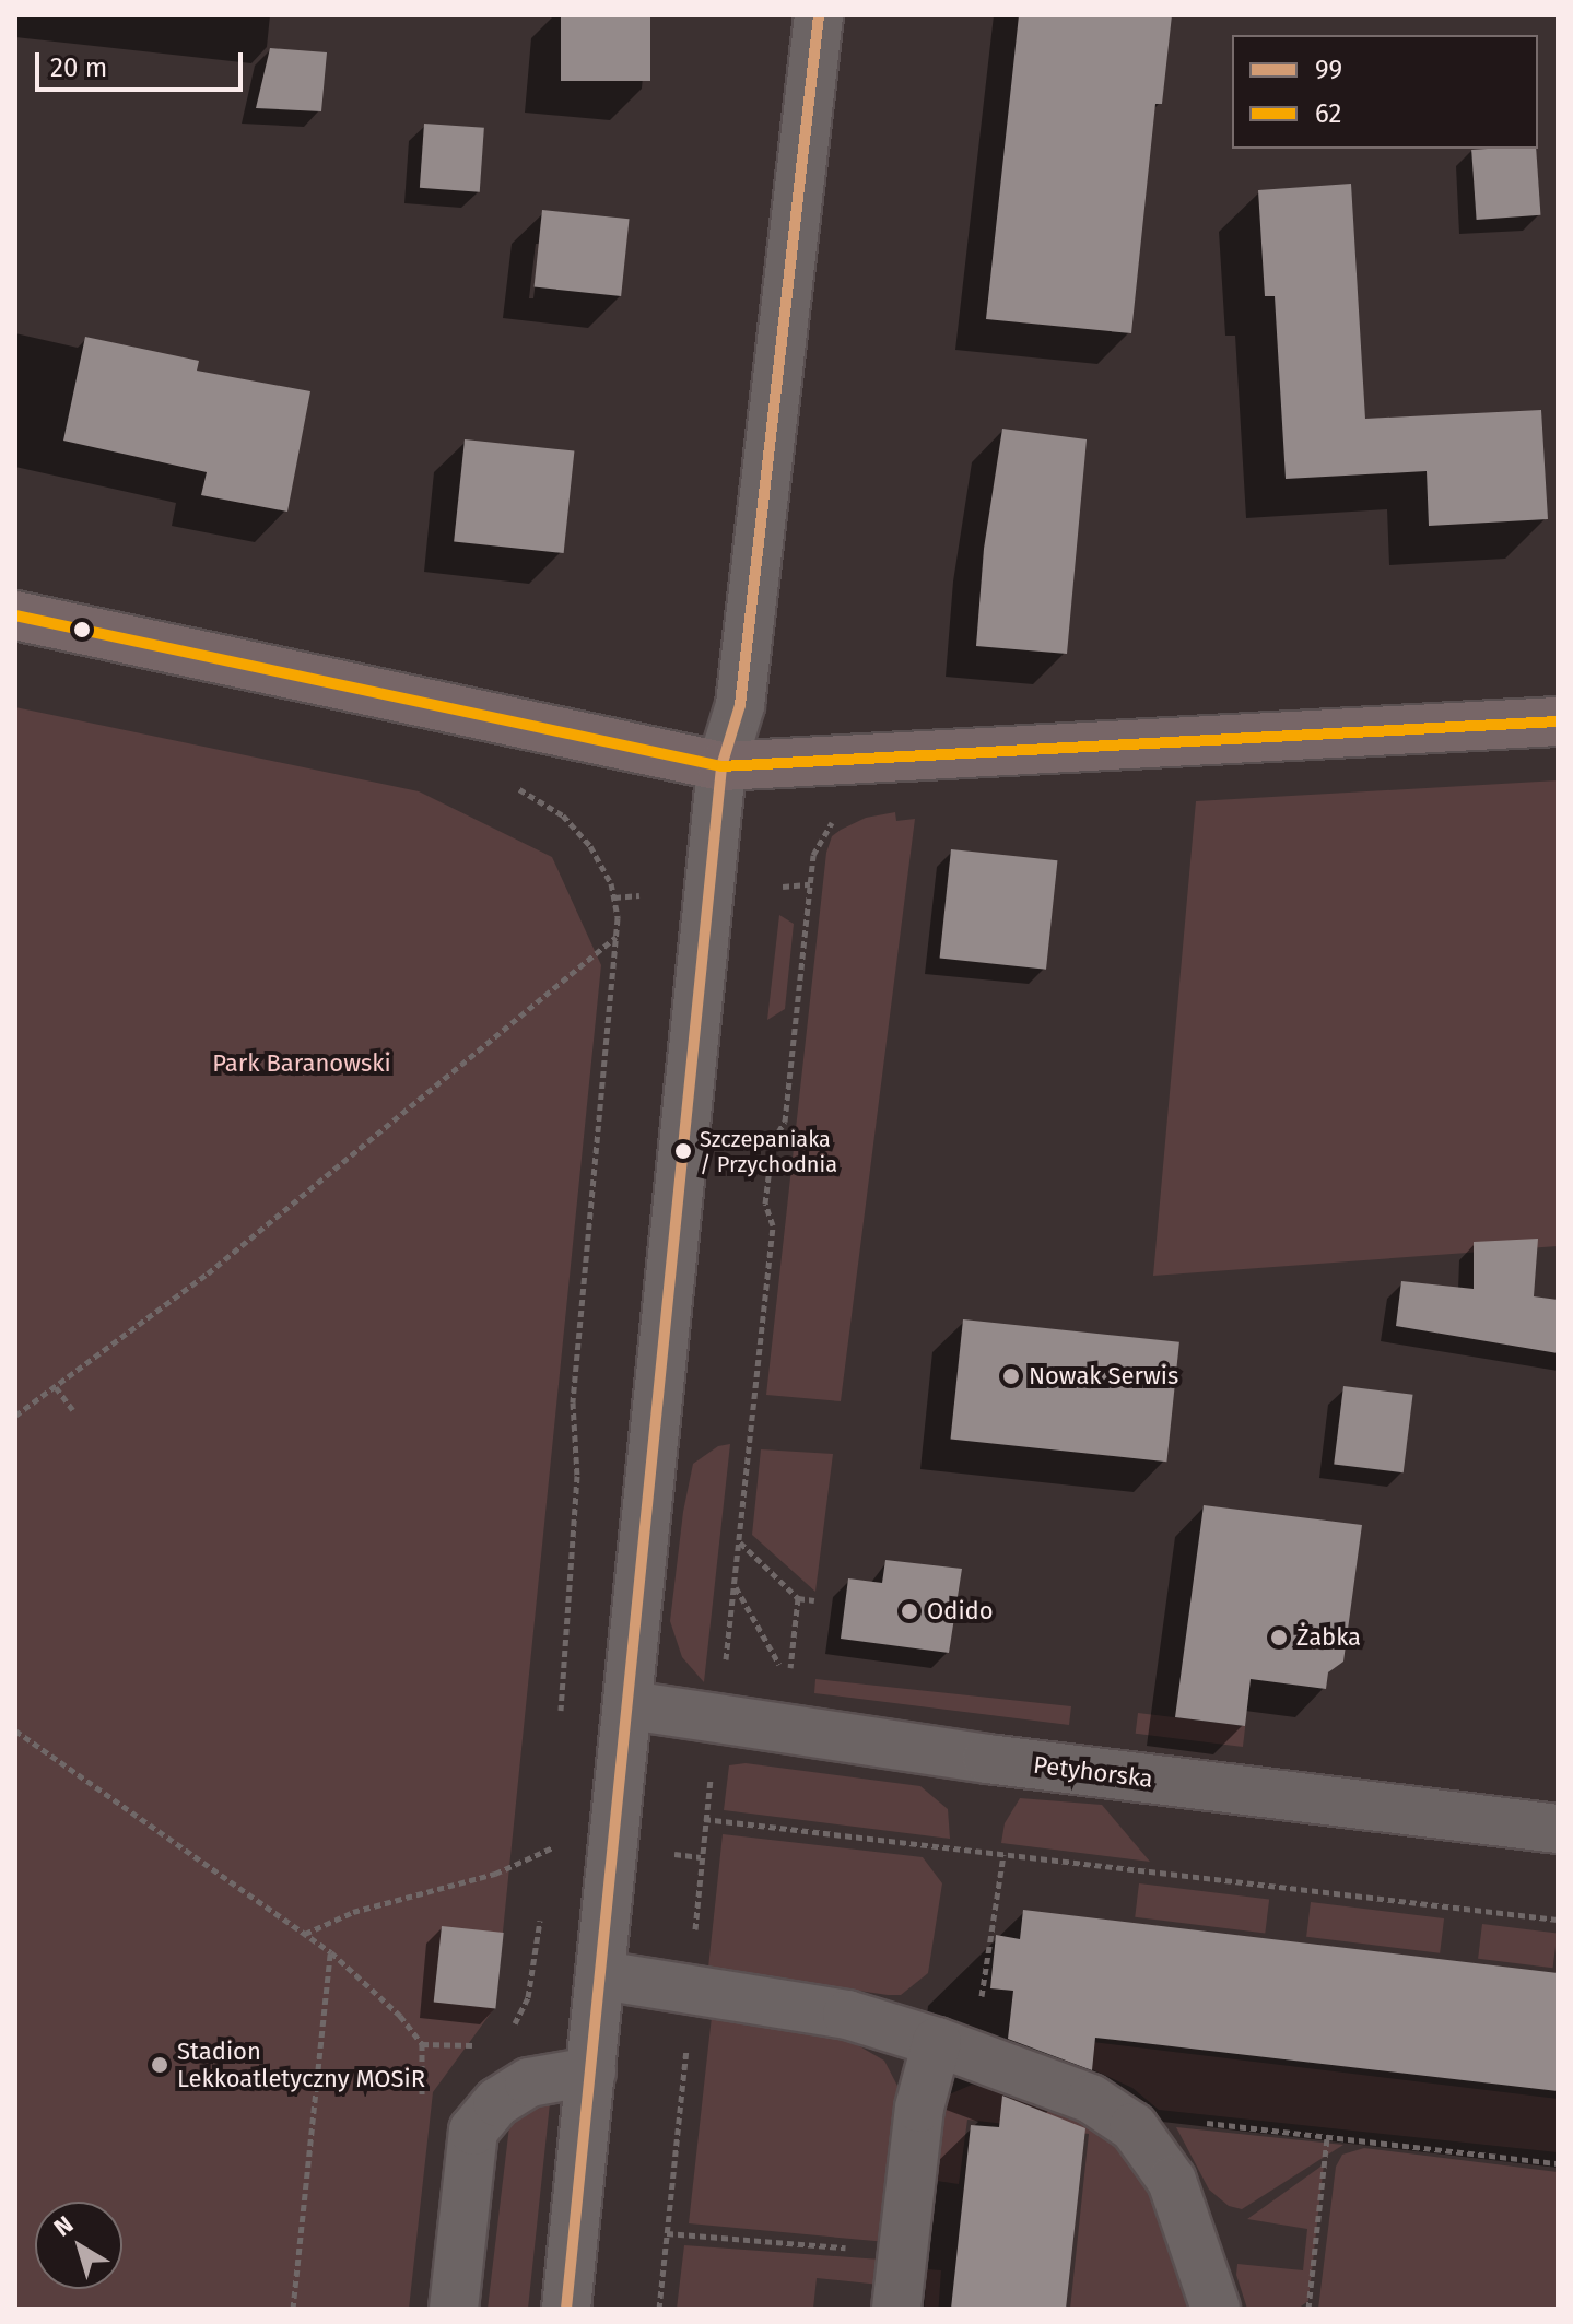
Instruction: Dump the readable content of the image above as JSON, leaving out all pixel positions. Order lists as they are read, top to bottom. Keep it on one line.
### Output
{"streets":{"street":["Petyhorska"]},"parks":["Park Baranowski"],"places":["Szczepaniaka / Przychodnia","Nowak Serwis","Odido","Żabka","Stadion Lekkoatletyczny MOSiR"],"lines":["transit line 99","transit line 62"],"legend":["99","62"],"scale_bar":"20 m","north":"top left"}
